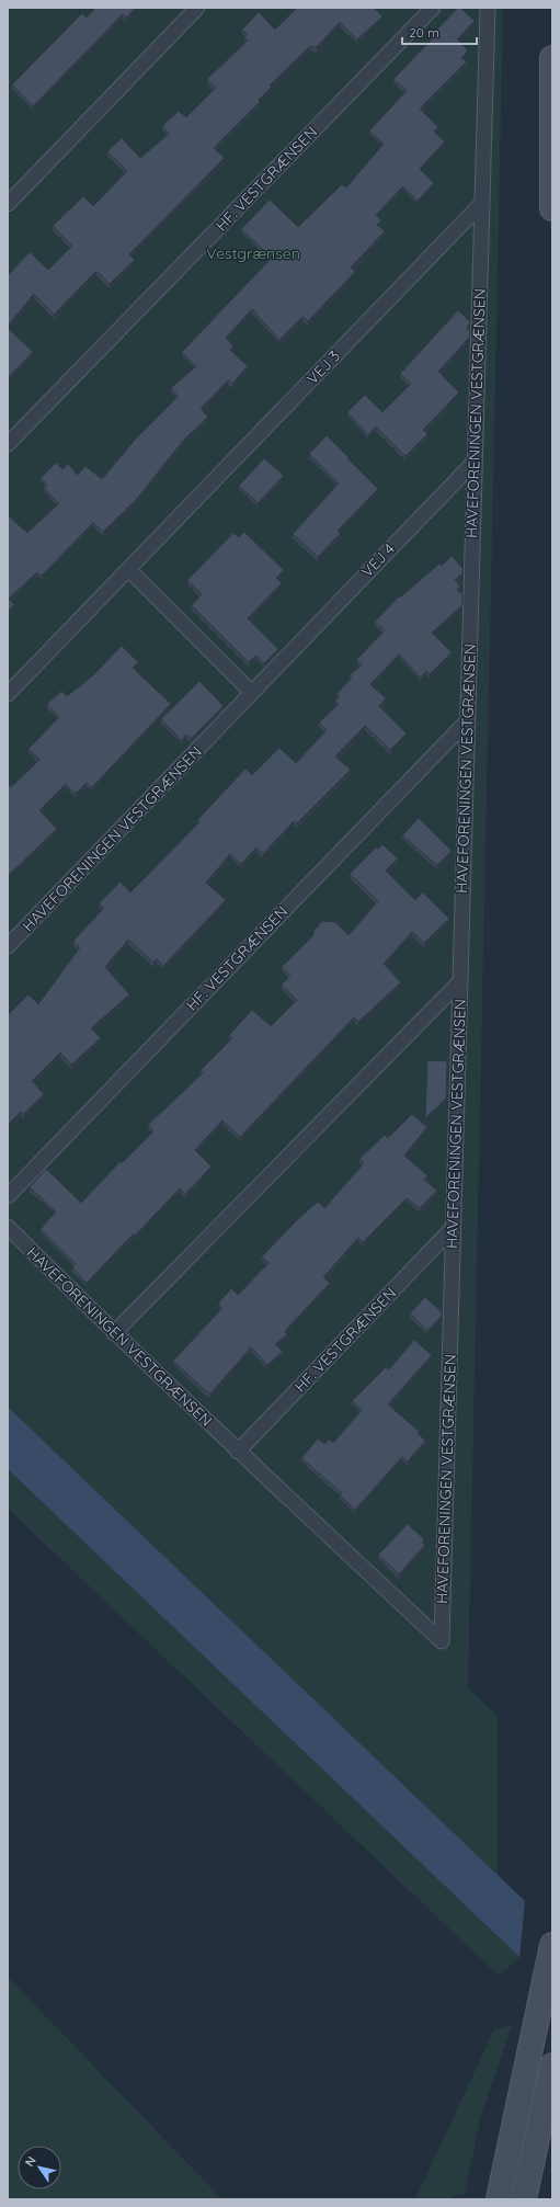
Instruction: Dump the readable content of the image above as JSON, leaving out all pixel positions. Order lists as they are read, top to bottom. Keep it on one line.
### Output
{"streets":{"lane":["HF. VESTGRÆNSEN","VEJ 3","HAVEFORENINGEN VESTGRÆNSEN","VEJ 4"]},"crossings":[["HF. VESTGRÆNSEN","HAVEFORENINGEN VESTGRÆNSEN"],["VEJ 3","HAVEFORENINGEN VESTGRÆNSEN"],["HAVEFORENINGEN VESTGRÆNSEN","VEJ 4"]],"parks":["Vestgrænsen"],"scale_bar":"20 m","north":"top left"}
